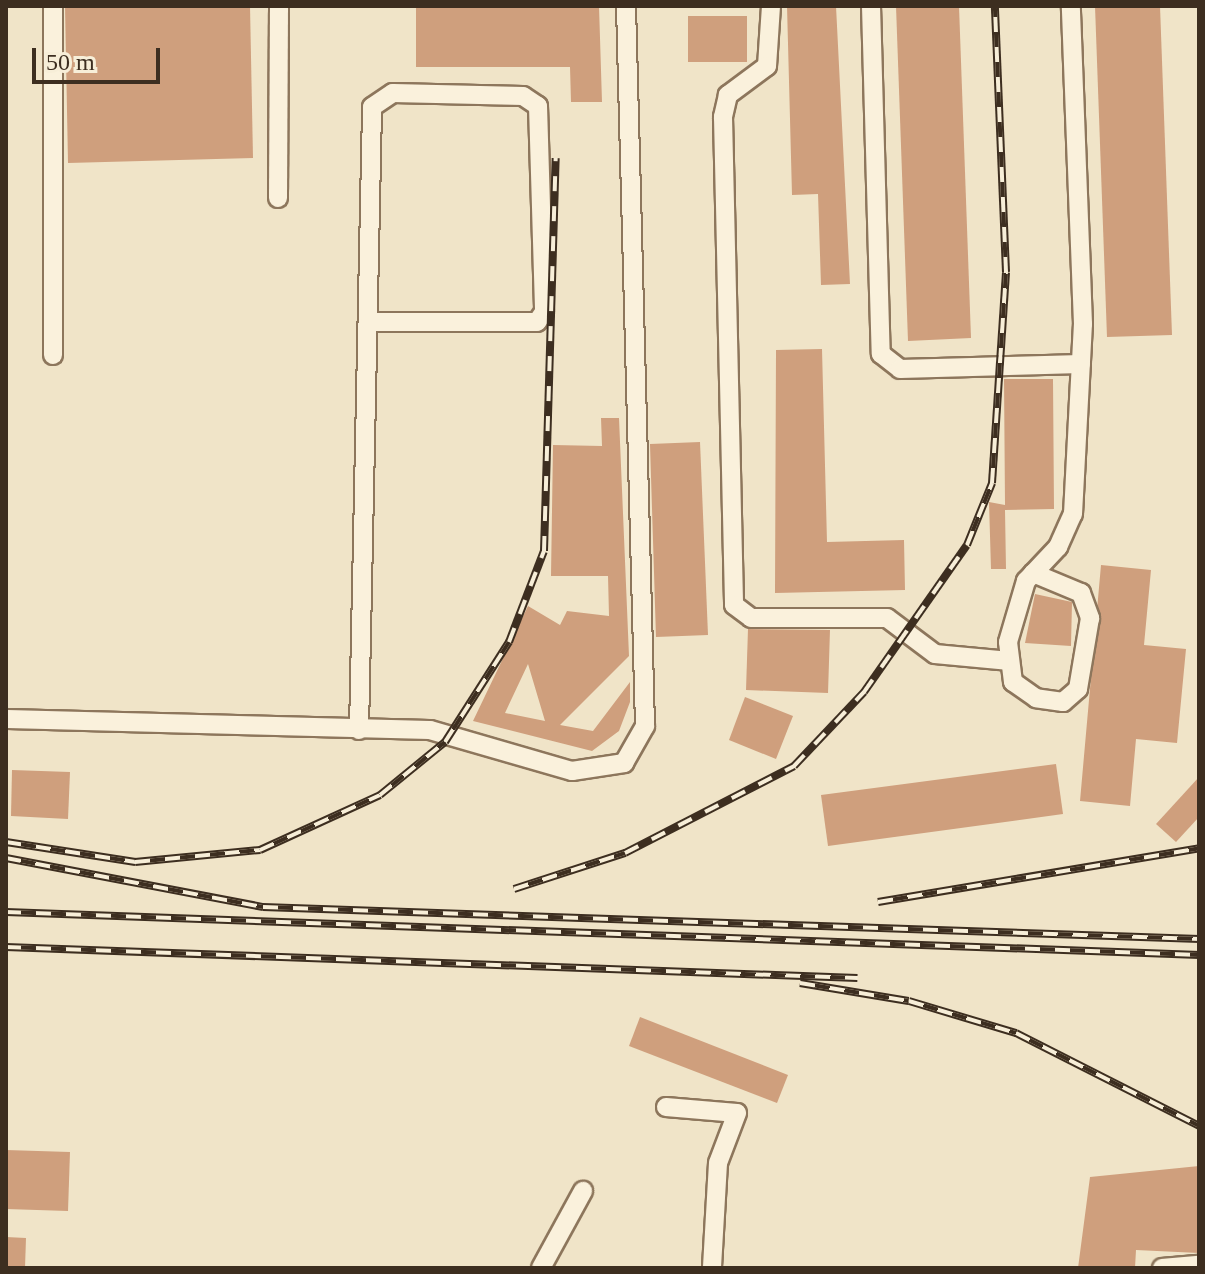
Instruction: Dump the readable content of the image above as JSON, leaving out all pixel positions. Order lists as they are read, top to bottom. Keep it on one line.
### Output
{"scale_bar":"50 m"}
